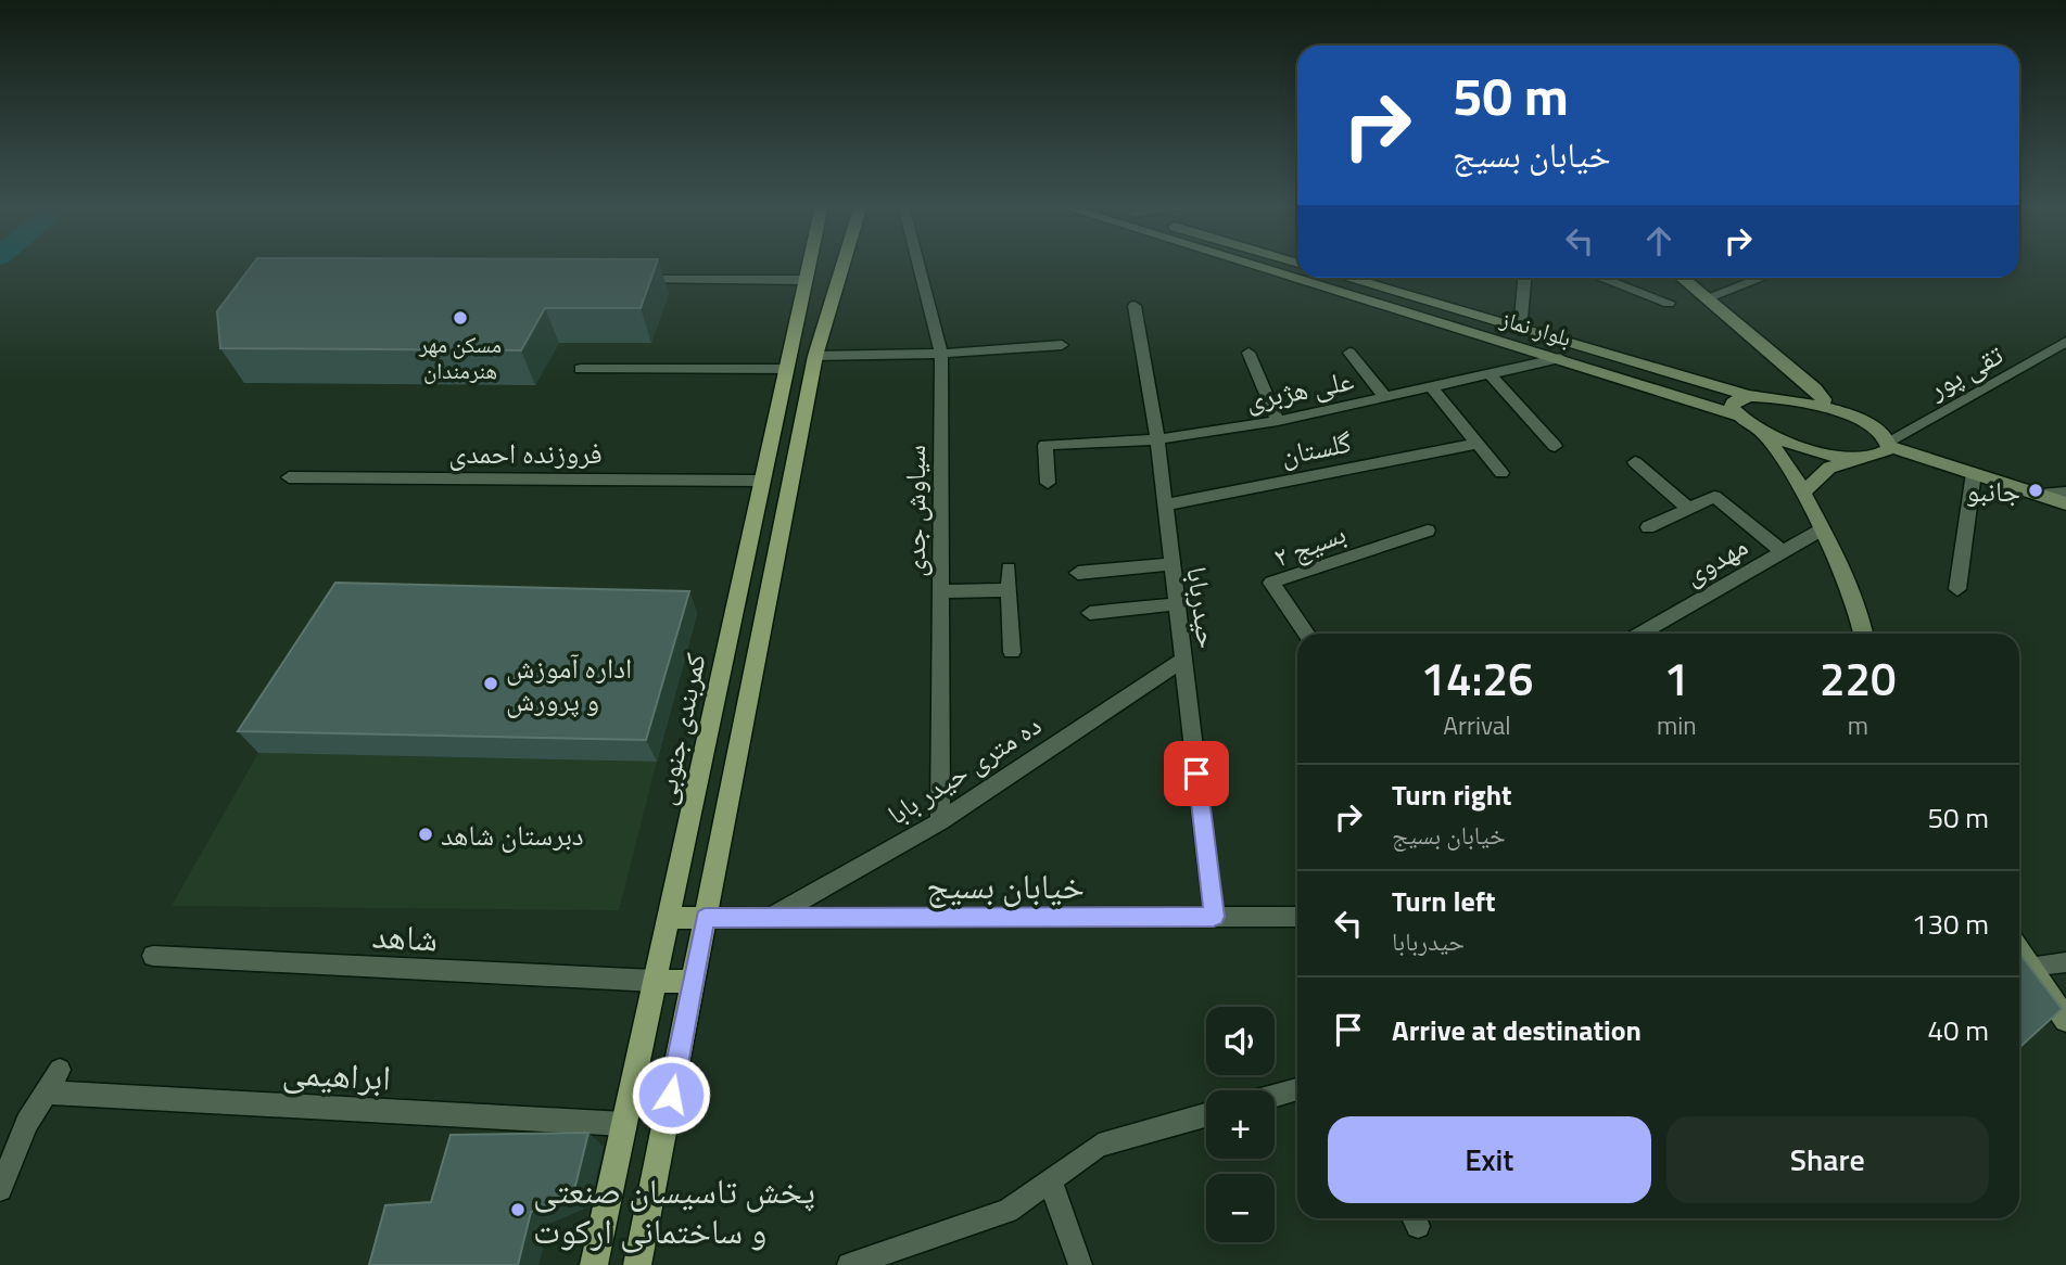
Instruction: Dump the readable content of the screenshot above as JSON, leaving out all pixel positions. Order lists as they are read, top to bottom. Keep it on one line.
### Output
{"streets":{"main road":["بلوار نماز","کمربندی جنوبی"],"street":["تقی پور","علی هژبری","گلستان","فروزنده احمدی","سیاوش جدی","بسیج ۲","مهدوی","حیدربابا","ده متری حیدر بابا","خیابان بسیج","شاهد","ابراهیمی"]},"crossings":[["بلوار نماز","تقی پور"],["بلوار نماز","علی هژبری"],["علی هژبری","حیدربابا"],["گلستان","حیدربابا"],["فروزنده احمدی","کمربندی جنوبی"],["سیاوش جدی","ده متری حیدر بابا"],["حیدربابا","ده متری حیدر بابا"],["حیدربابا","خیابان بسیج"],["کمربندی جنوبی","خیابان بسیج"],["کمربندی جنوبی","شاهد"],["کمربندی جنوبی","ابراهیمی"],["ده متری حیدر بابا","خیابان بسیج"]],"places":["مسکن مهر هنرمندان","جانبو","اداره آموزش و پرورش","دبرستان شاهد","پخش تاسیسان صنعتی و ساختمانی ارکوت"],"page":{"turn":["50 m","خیابان بسیج"],"eta":["14:26","Arrival","1","min","220","m"],"list":[{"name":"Turn right","note":"خیابان بسیج","value":"50 m"},{"name":"Turn left","note":"حیدربابا","value":"130 m"},{"name":"Arrive at destination","value":"40 m"}],"map_buttons":["+","−"],"buttons":["Exit","Share"]}}
